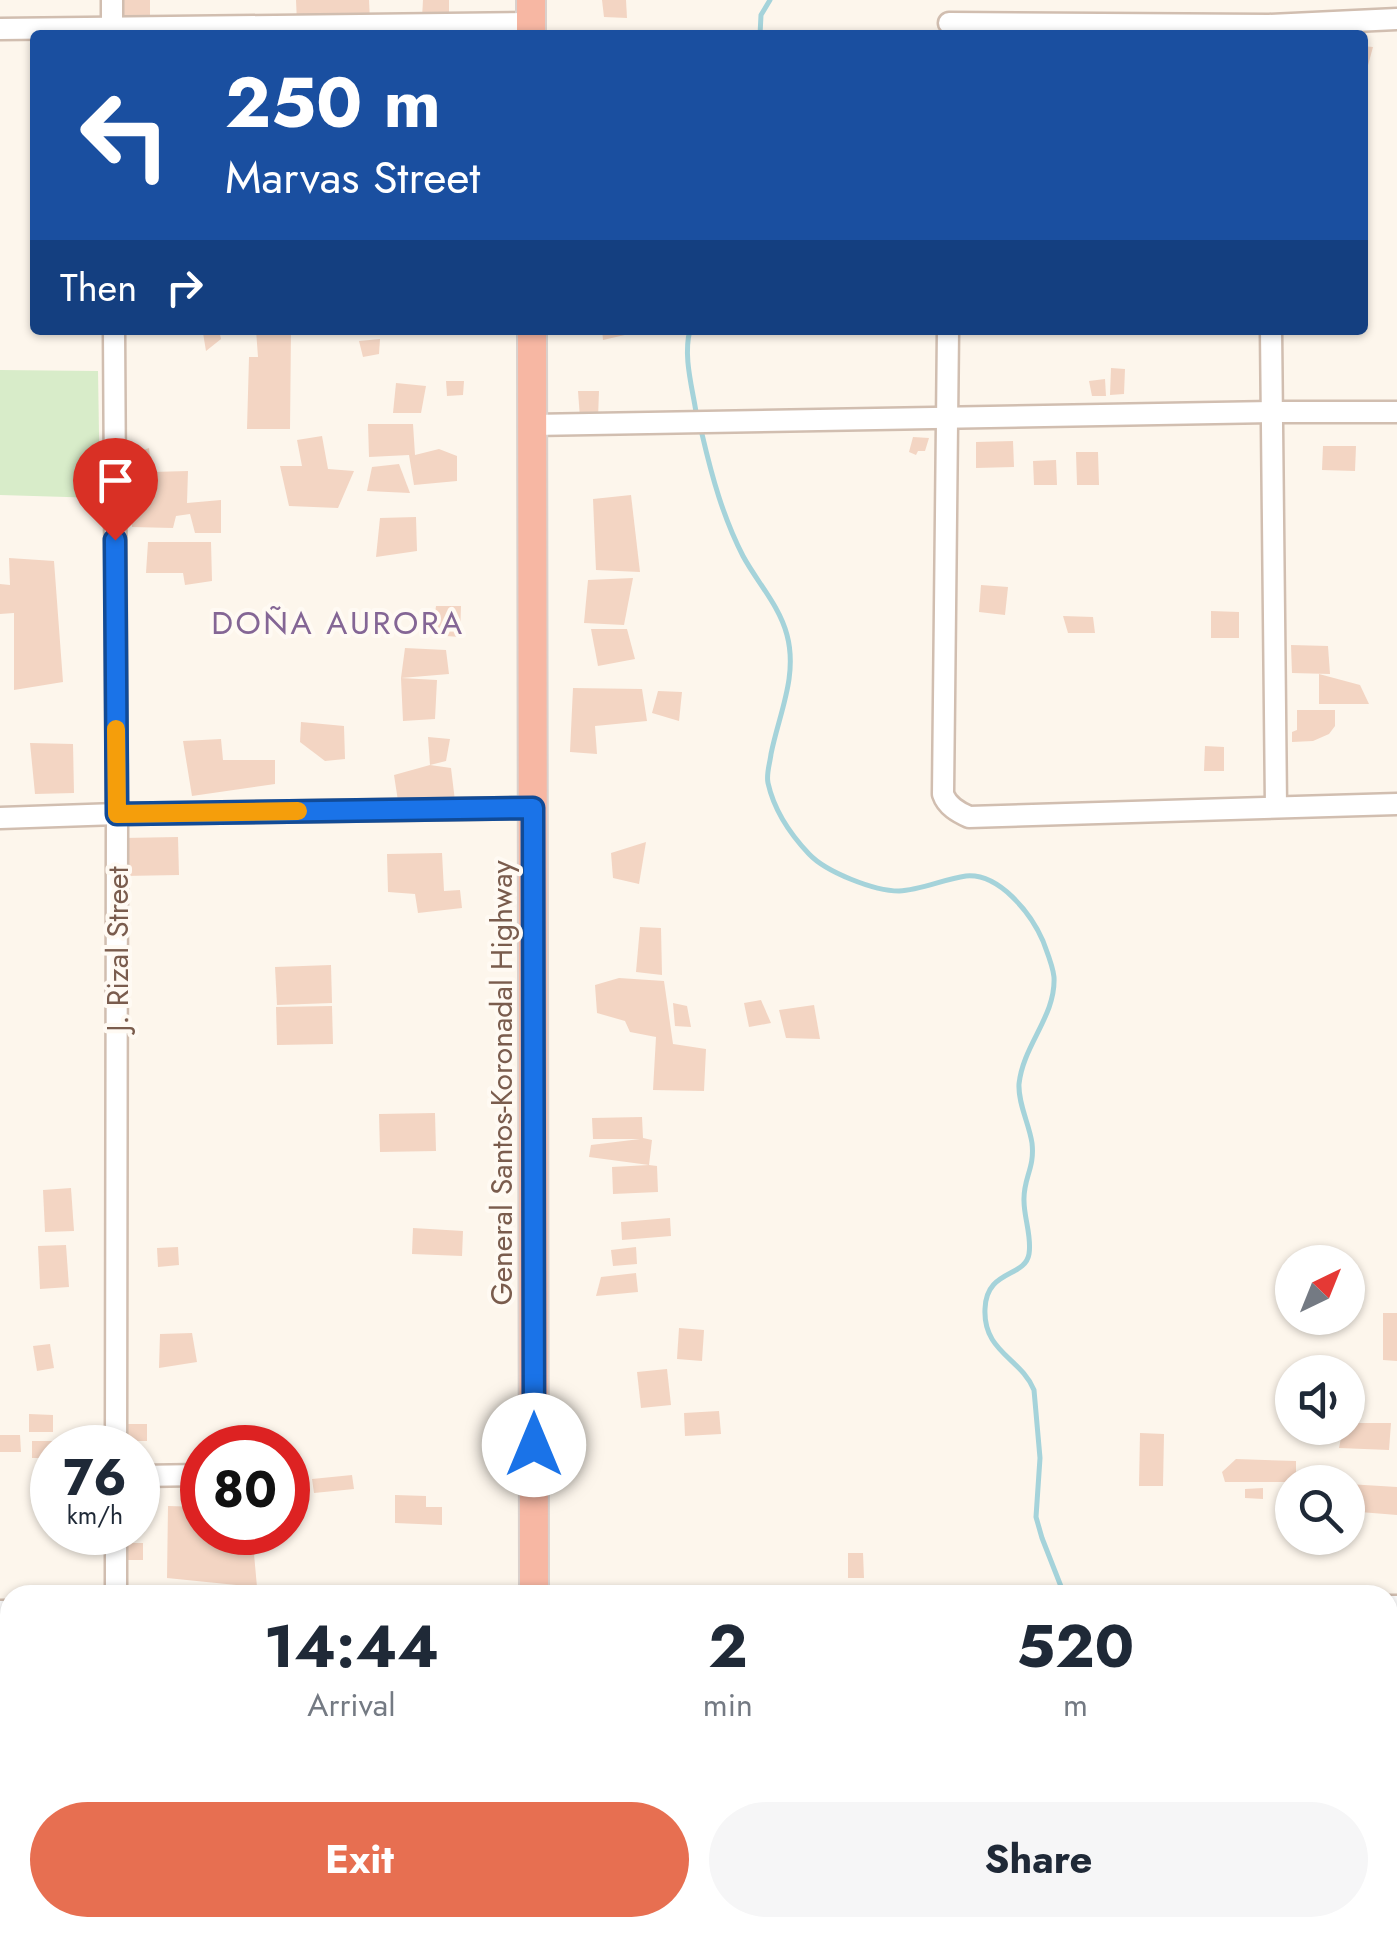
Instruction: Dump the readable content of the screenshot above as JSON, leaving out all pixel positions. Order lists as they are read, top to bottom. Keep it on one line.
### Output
{"streets":{"highway":["General Santos-Koronadal Highway"],"street":["J. Rizal Street"]},"districts":["DOÑA AURORA"],"north":"top right","page":{"turn":["250 m","Marvas Street"],"then":"Then","speed":"76 km/h","limit":"80","eta":["14:44","Arrival","2","min","520","m"],"buttons":["Exit","Share"]}}
